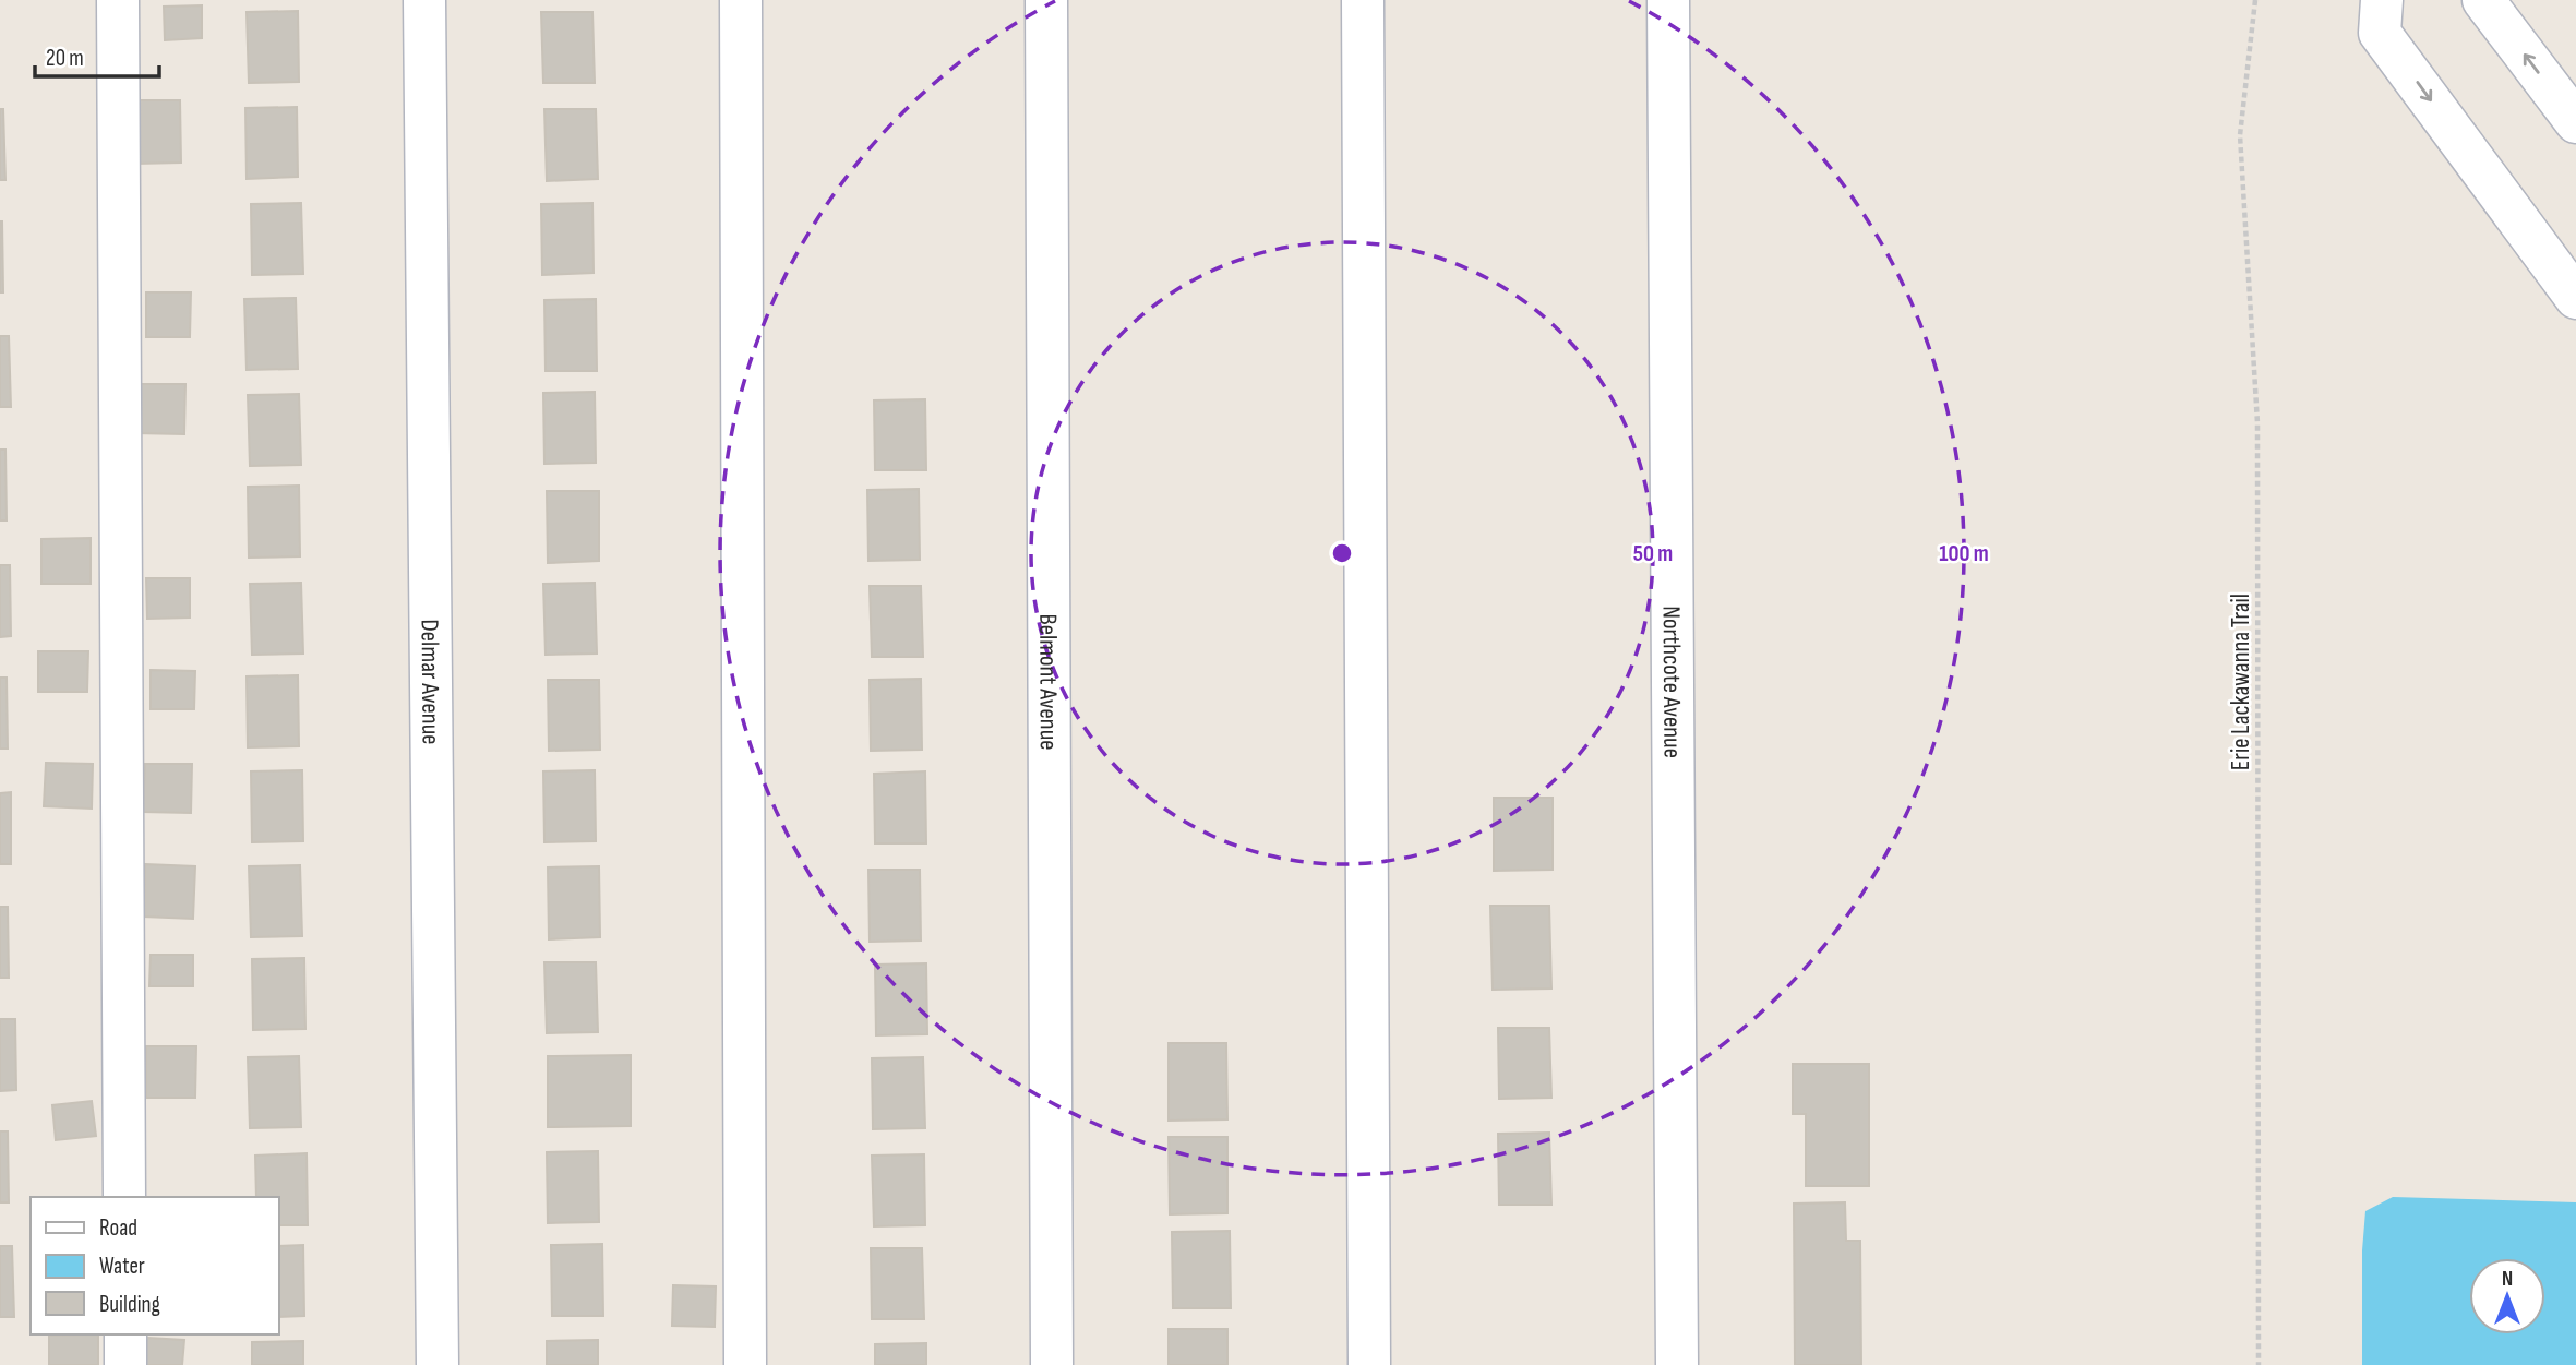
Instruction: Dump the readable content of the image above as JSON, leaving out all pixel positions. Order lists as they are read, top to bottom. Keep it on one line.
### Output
{"streets":{"street":["Northcote Avenue","Delmar Avenue","Belmont Avenue"],"path":["Erie Lackawanna Trail"]},"legend":["Road","Water","Building"],"scale_bar":"20 m","north":"top","rings":["50 m","100 m"]}
